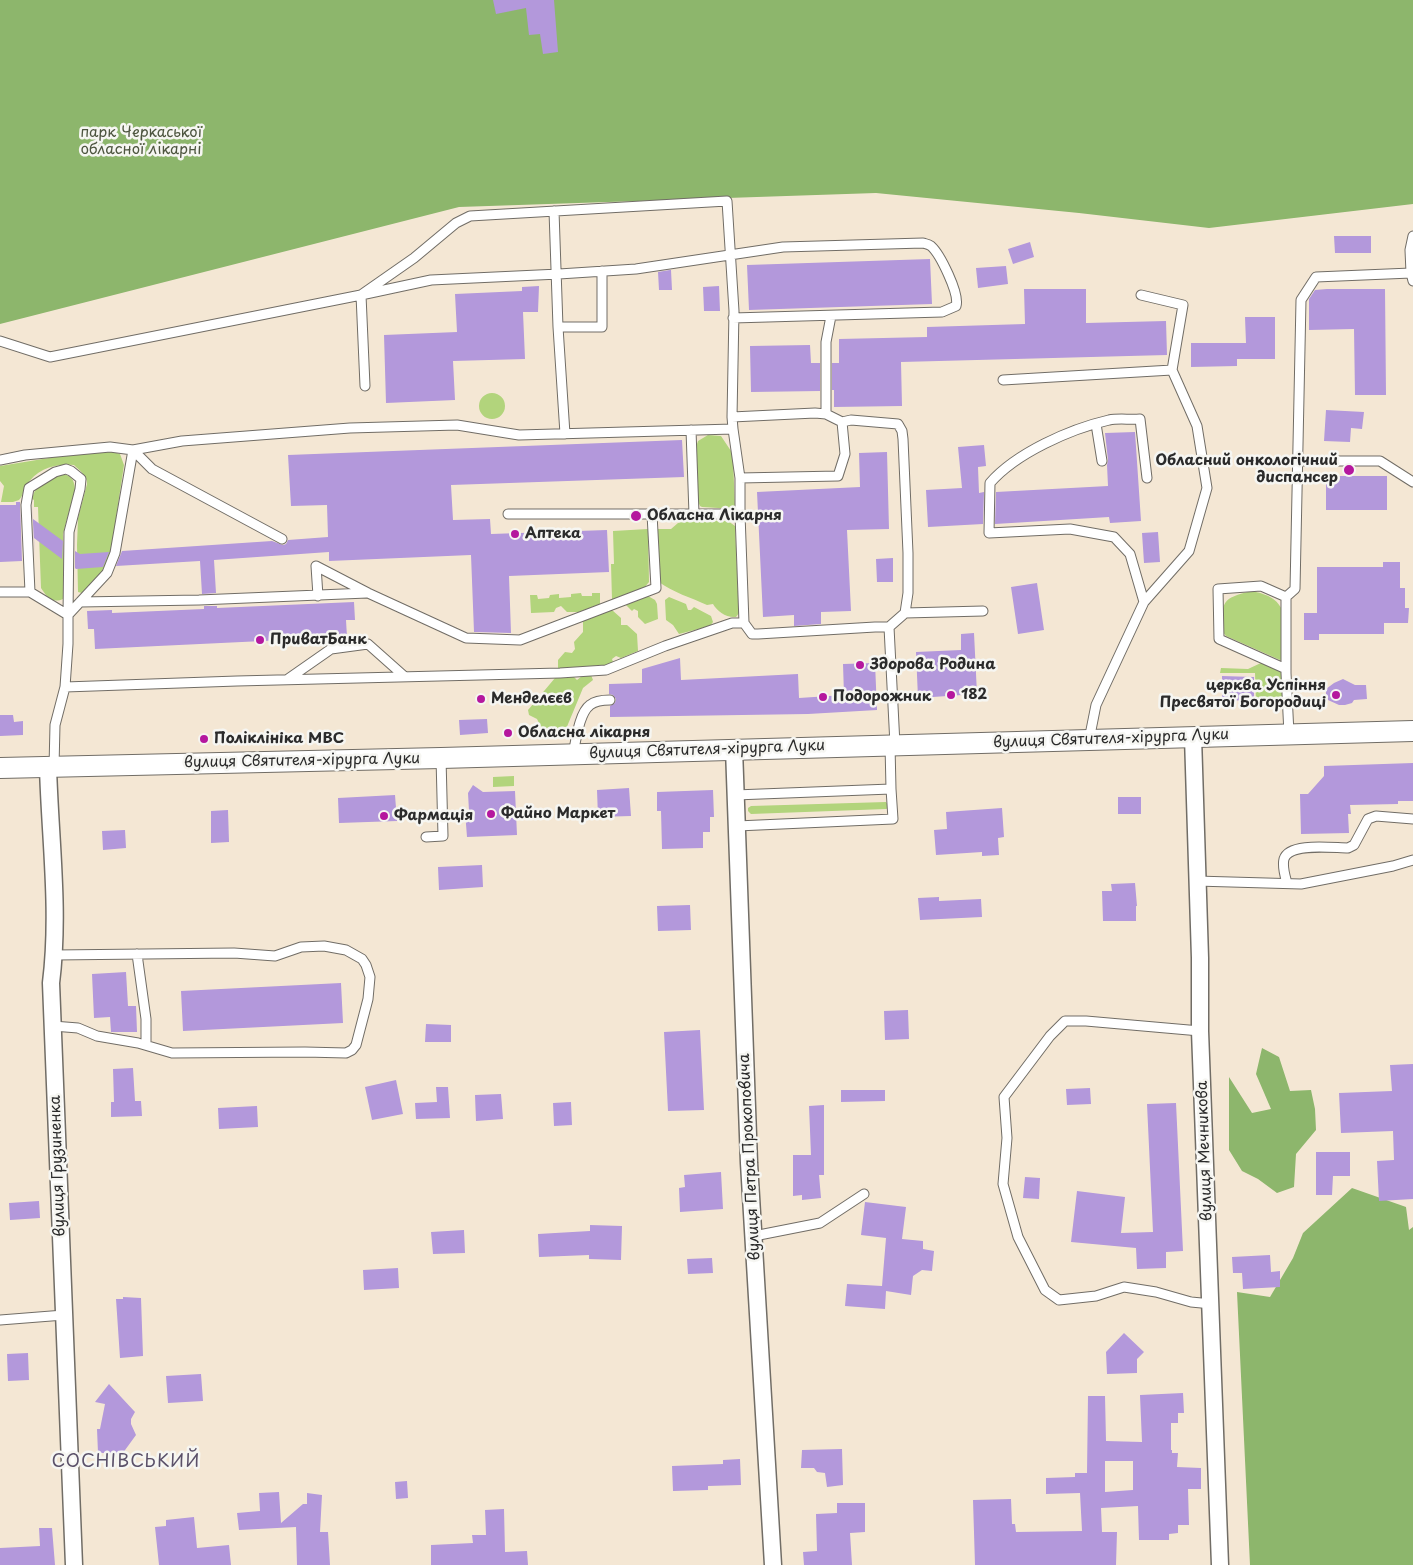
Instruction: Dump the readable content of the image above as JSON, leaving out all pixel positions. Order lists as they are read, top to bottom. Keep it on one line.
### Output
{"streets":{"street":["вулиця Святителя-хірурга Луки","вулиця Мечникова","вулиця Петра Прокоповича","вулиця Грузиненка"]},"crossings":[["вулиця Святителя-хірурга Луки","вулиця Мечникова"],["вулиця Святителя-хірурга Луки","вулиця Петра Прокоповича"],["вулиця Святителя-хірурга Луки","вулиця Грузиненка"]],"districts":["СОСНІВСЬКИЙ"],"parks":["парк Черкаської обласної лікарні"],"places":["Обласний онкологічний диспансер","Обласна Лікарня","Аптека","ПриватБанк","Здорова Родина","182","церква Успіння Пресвятої Богородиці","Подорожник","Менделєєв","Обласна лікарня","Поліклініка МВС","Файно Маркет","Фармація"]}
